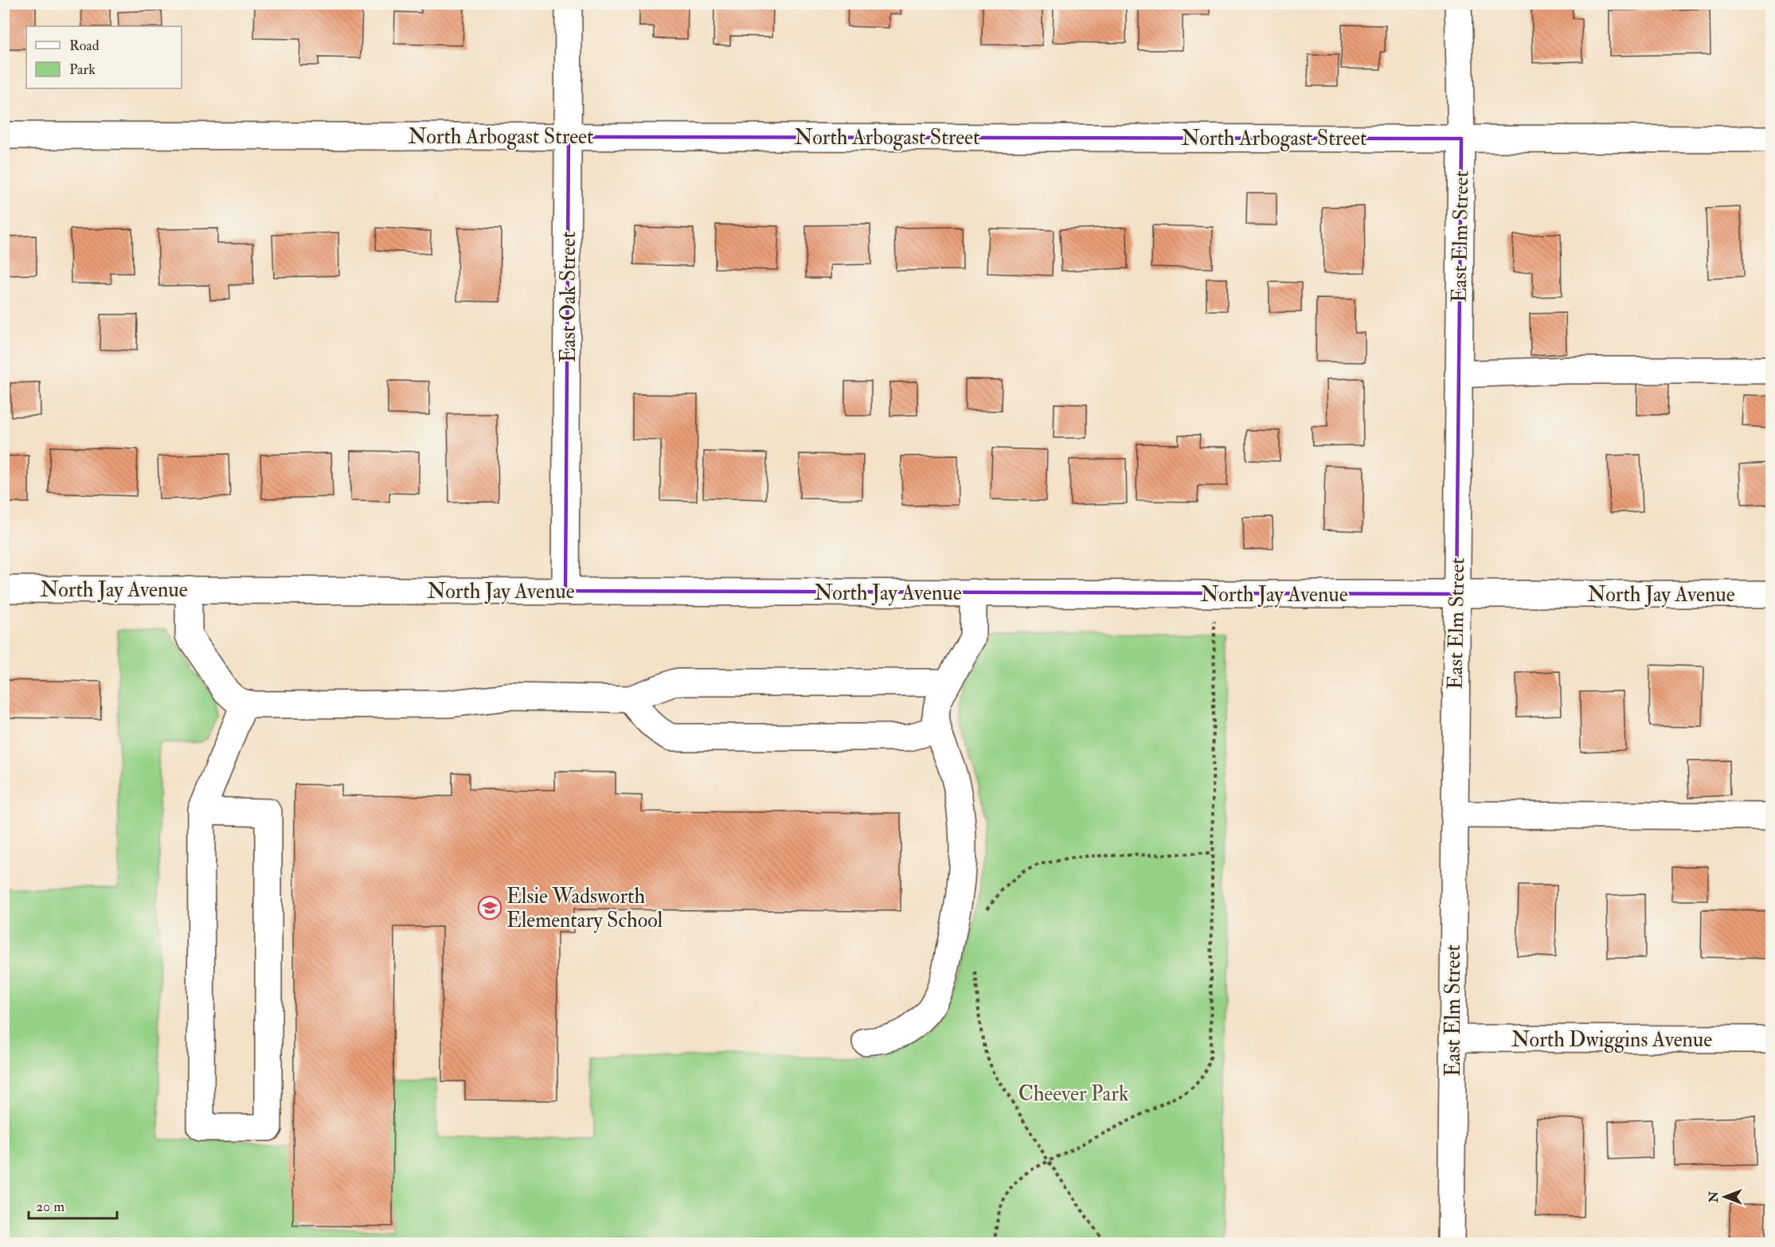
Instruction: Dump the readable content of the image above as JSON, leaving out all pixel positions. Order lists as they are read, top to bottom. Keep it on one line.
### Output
{"streets":{"street":["North Arbogast Street","East Elm Street","East Oak Street","North Jay Avenue","North Dwiggins Avenue"]},"crossings":[["North Arbogast Street","East Elm Street"],["North Arbogast Street","East Oak Street"],["East Elm Street","North Jay Avenue"],["East Elm Street","North Dwiggins Avenue"],["East Oak Street","North Jay Avenue"]],"parks":["Cheever Park"],"places":{"school or university":["Elsie Wadsworth Elementary School"]},"legend":["Road","Park"],"scale_bar":"20 m","north":"left"}
